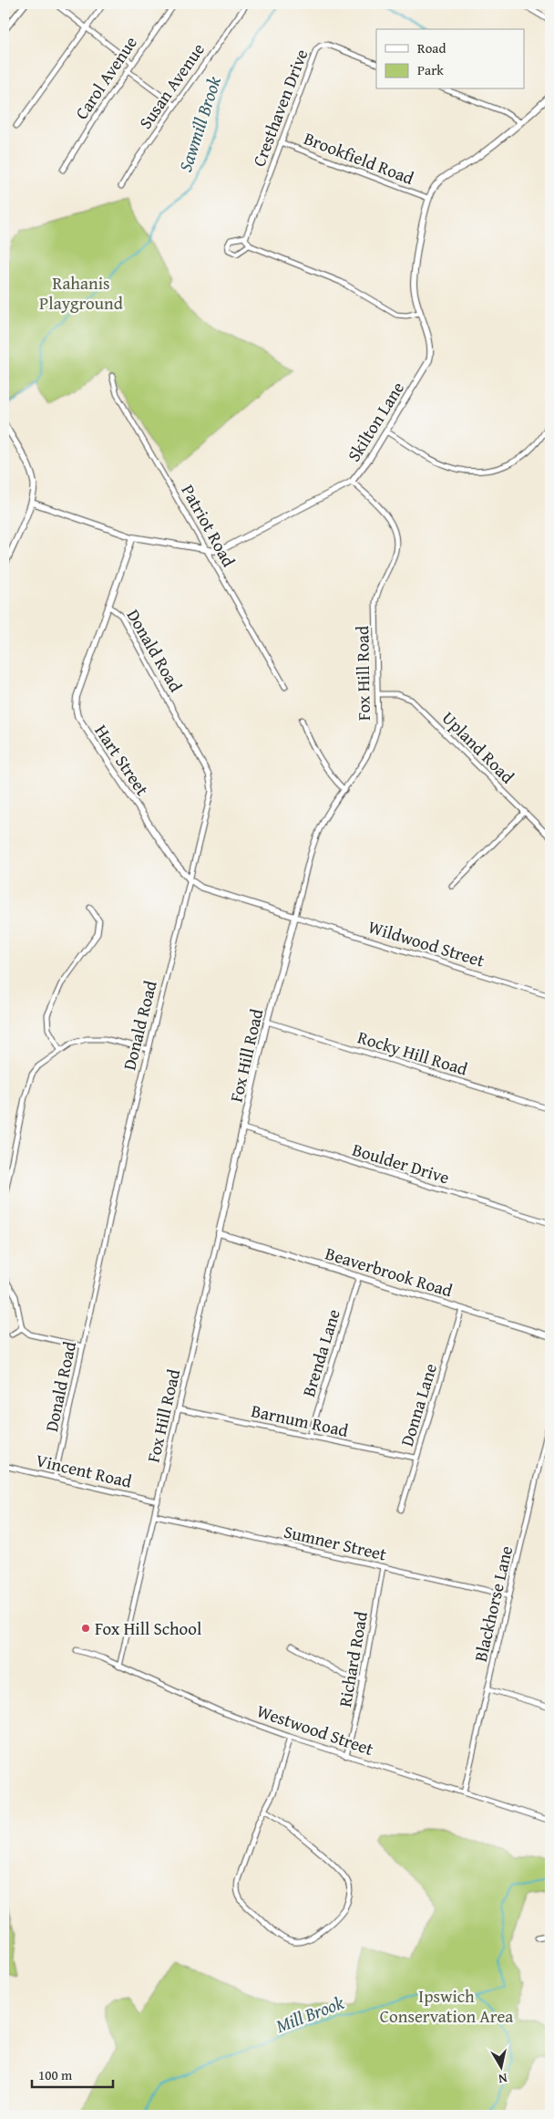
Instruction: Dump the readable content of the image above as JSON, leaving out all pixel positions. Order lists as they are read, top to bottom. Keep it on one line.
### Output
{"streets":{"street":["Carol Avenue","Susan Avenue","Cresthaven Drive","Brookfield Road","Skilton Lane","Patriot Road","Donald Road","Fox Hill Road","Upland Road","Hart Street","Wildwood Street","Rocky Hill Road","Boulder Drive","Beaverbrook Road","Brenda Lane","Donna Lane","Barnum Road","Vincent Road","Sumner Street","Blackhorse Lane","Richard Road","Westwood Street"]},"crossings":[["Cresthaven Drive","Brookfield Road"],["Brookfield Road","Skilton Lane"],["Skilton Lane","Patriot Road"],["Skilton Lane","Fox Hill Road"],["Skilton Lane","Hart Street"],["Donald Road","Hart Street"],["Donald Road","Vincent Road"],["Fox Hill Road","Upland Road"],["Fox Hill Road","Hart Street"],["Fox Hill Road","Wildwood Street"],["Fox Hill Road","Rocky Hill Road"],["Fox Hill Road","Boulder Drive"],["Fox Hill Road","Beaverbrook Road"],["Fox Hill Road","Barnum Road"],["Fox Hill Road","Vincent Road"],["Fox Hill Road","Sumner Street"],["Fox Hill Road","Westwood Street"],["Hart Street","Wildwood Street"],["Beaverbrook Road","Brenda Lane"],["Beaverbrook Road","Donna Lane"],["Brenda Lane","Barnum Road"],["Donna Lane","Barnum Road"],["Sumner Street","Blackhorse Lane"],["Sumner Street","Richard Road"],["Blackhorse Lane","Westwood Street"],["Richard Road","Westwood Street"]],"water":["Sawmill Brook","Mill Brook"],"parks":["Rahanis Playground","Ipswich Conservation Area"],"places":["Fox Hill School"],"legend":["Road","Park"],"scale_bar":"100 m","north":"bottom"}
